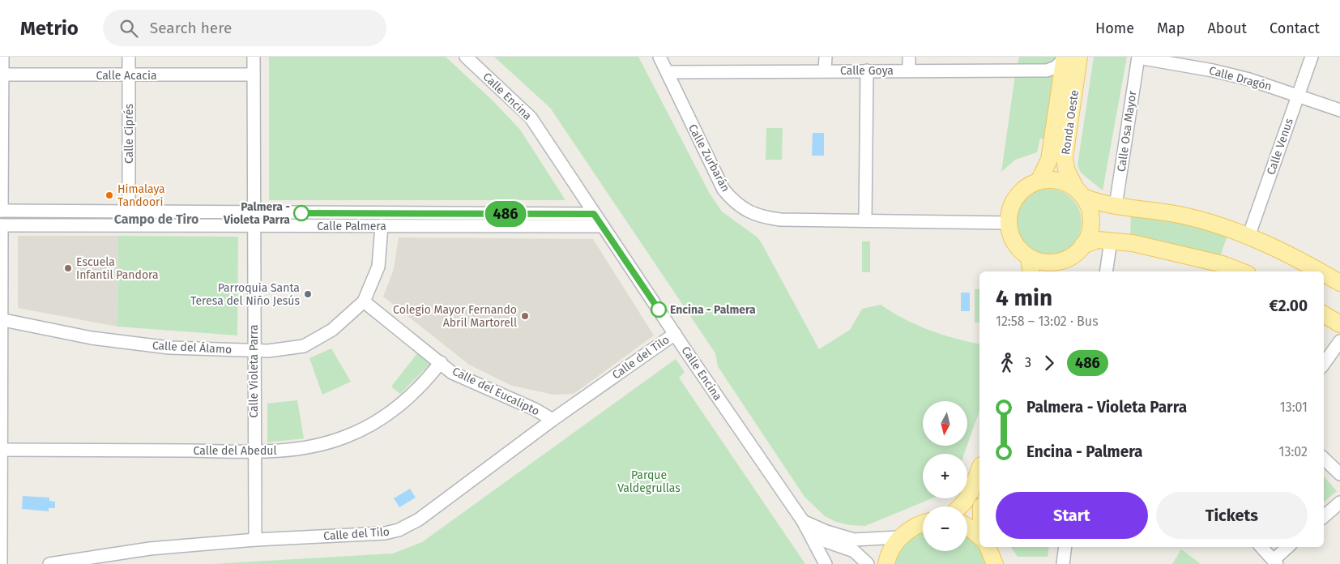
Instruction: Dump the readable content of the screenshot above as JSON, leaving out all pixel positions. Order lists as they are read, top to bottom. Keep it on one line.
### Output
{"streets":{"main road":["Ronda Oeste"],"street":["Calle Goya","Calle Acacia","Calle Dragón","Calle Encina","Calle Osa Mayor","Calle Ciprés","Calle Venus","Calle Zurbarán","Calle Palmera","Calle del Álamo","Calle del Tilo","Calle Violeta Parra","Calle del Eucalipto","Calle del Abedul"]},"crossings":[["Calle Goya","Ronda Oeste"],["Calle Goya","Calle Zurbarán"],["Calle Acacia","Calle Ciprés"],["Calle Acacia","Calle Violeta Parra"],["Calle Dragón","Calle Osa Mayor"],["Calle Dragón","Calle Venus"],["Calle Encina","Calle Palmera"],["Calle Encina","Calle del Tilo"],["Ronda Oeste","Calle Zurbarán"],["Calle Ciprés","Calle Palmera"],["Calle Palmera","Calle del Álamo"],["Calle Palmera","Calle Violeta Parra"],["Calle del Álamo","Calle Violeta Parra"],["Calle del Álamo","Calle del Eucalipto"],["Calle del Tilo","Calle Violeta Parra"],["Calle del Tilo","Calle del Eucalipto"],["Calle Violeta Parra","Calle del Abedul"],["Calle del Eucalipto","Calle del Abedul"]],"districts":["Campo de Tiro"],"parks":["Parque Valdegrullas"],"places":["Himalaya Tandoori","Palmera - Violeta Parra","Escuela Infantil Pandora","Parroquia Santa Teresa del Niño Jesús","Encina - Palmera","Colegio Mayor Fernando Abril Martorell"],"lines":["bus line 486"],"north":"bottom","page":{"header":"Metrio","search":"Search here","nav":["Home","Map","About","Contact"],"on_map":"486","heading":["4 min","12:58 – 13:02 · Bus","€2.00"],"legs":["3","486"],"list":[{"name":"Palmera - Violeta Parra","value":"13:01"},{"name":"Encina - Palmera","value":"13:02"}],"map_buttons":["+","−"],"buttons":["Start","Tickets"]}}
